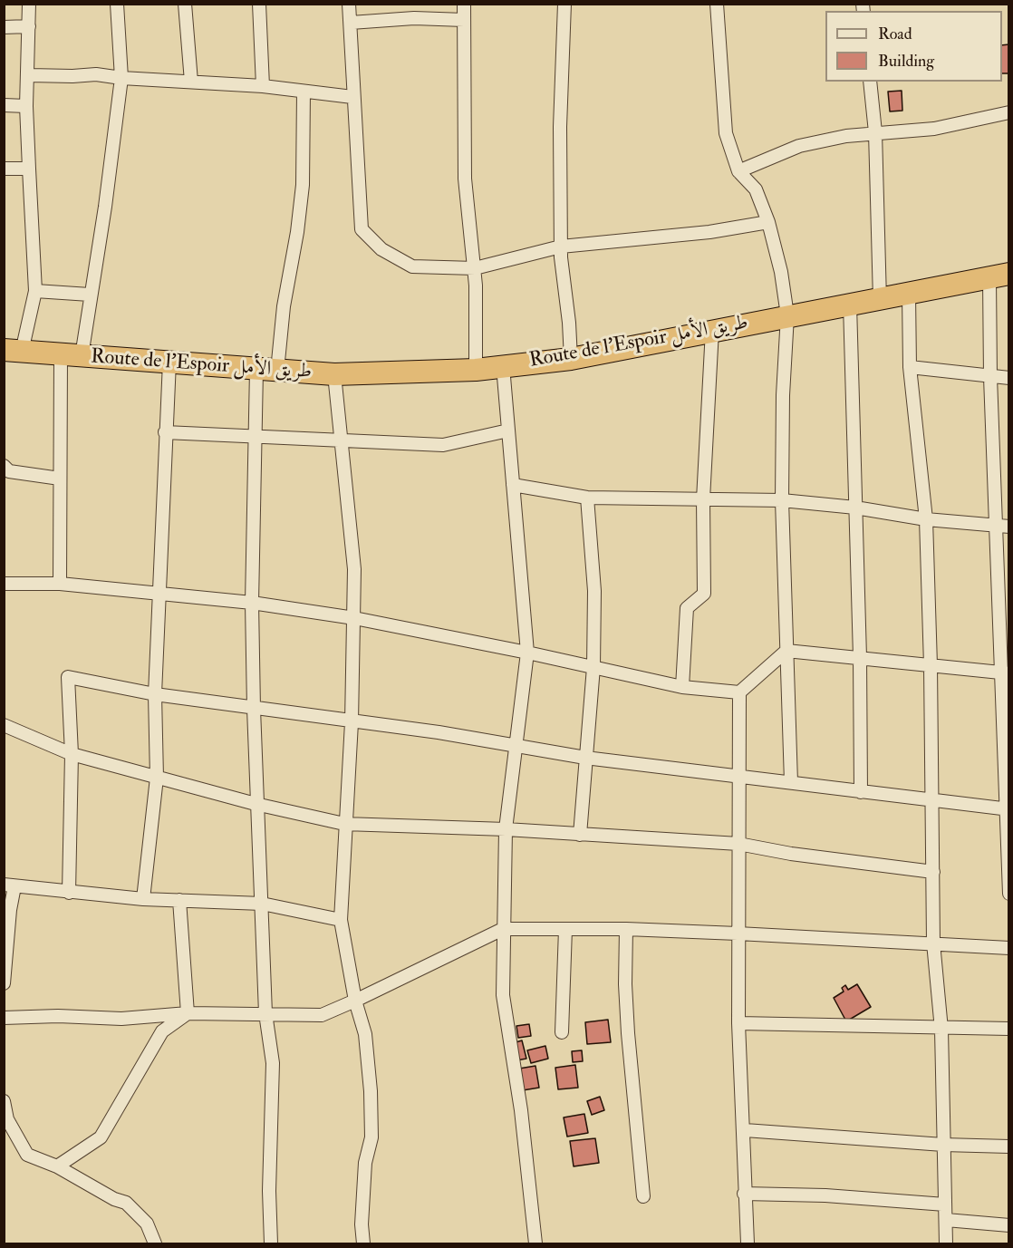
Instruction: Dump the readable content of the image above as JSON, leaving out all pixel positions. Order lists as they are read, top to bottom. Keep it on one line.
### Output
{"streets":{"highway":["Route de l’Espoir طريق الأمل"]},"legend":["Road","Building"]}
